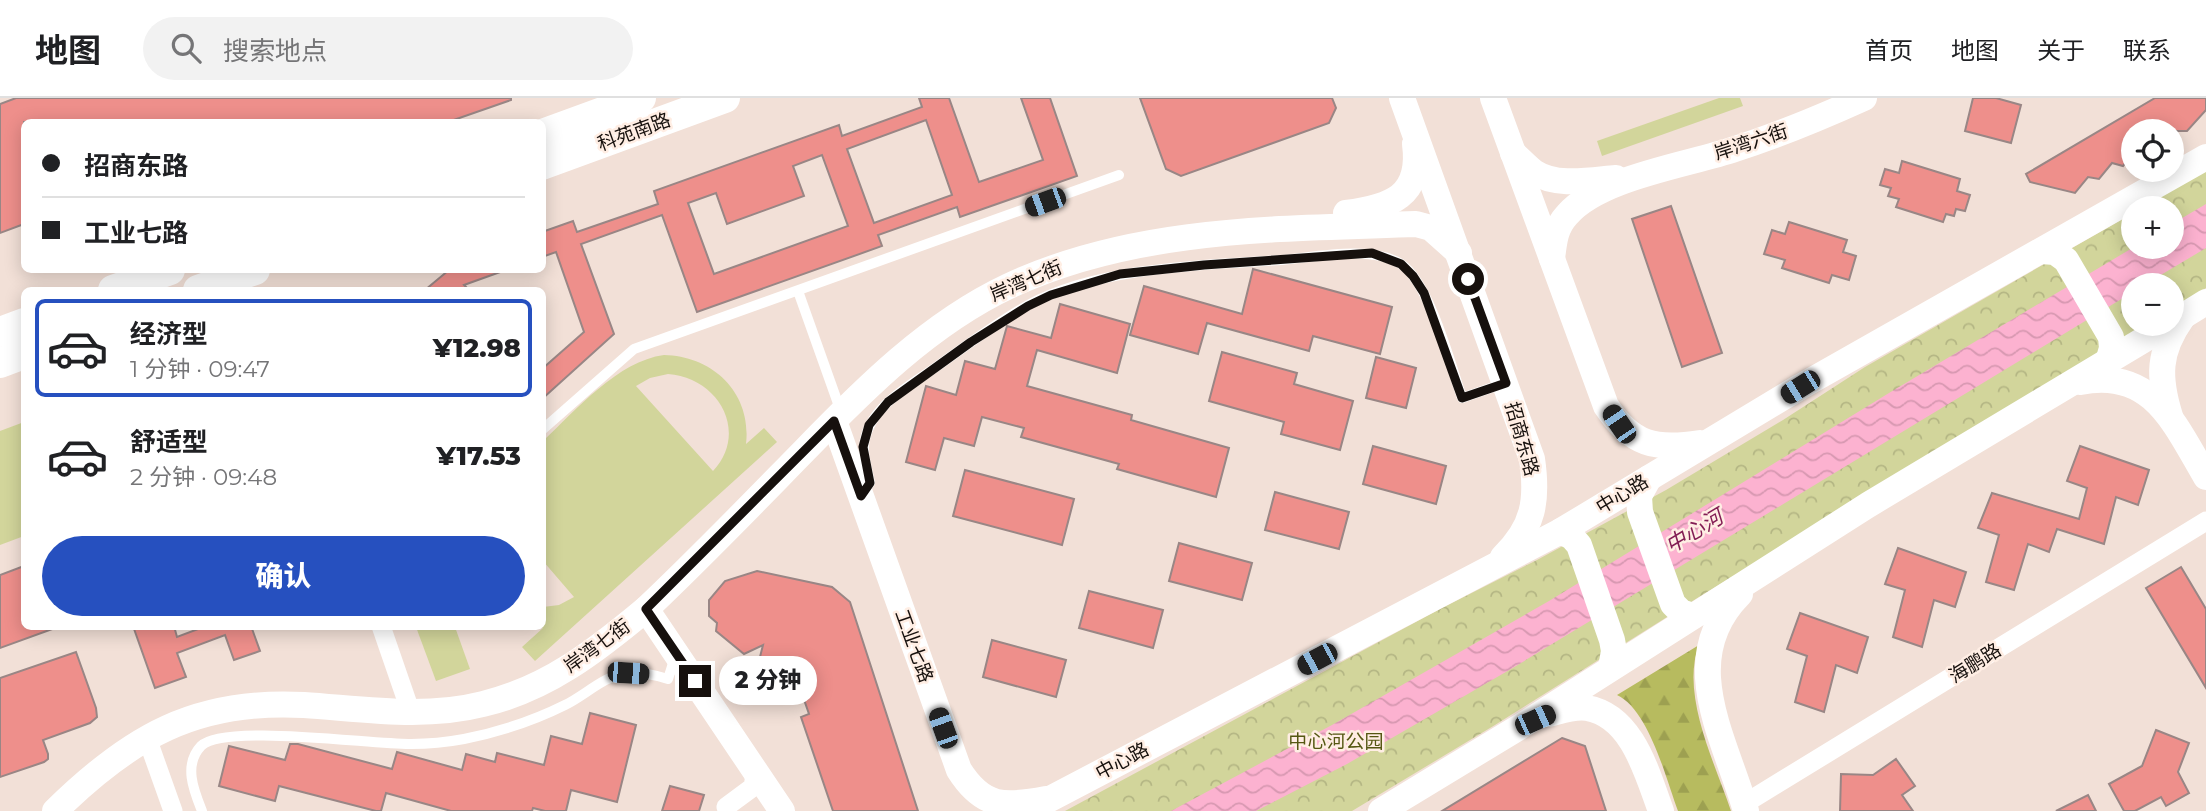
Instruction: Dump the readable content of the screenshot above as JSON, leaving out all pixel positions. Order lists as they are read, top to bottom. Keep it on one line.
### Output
{"streets":{"main road":["科苑南路"],"street":["岸湾六街","岸湾七街","招商东路","中心路","工业七路","海鹏路"]},"crossings":[["岸湾七街","工业七路"],["招商东路","中心路"],["中心路","工业七路"]],"water":["中心河"],"parks":["中心河公园"],"page":{"header":"地图","search":"搜索地点","nav":["首页","地图","关于","联系"],"map_buttons":["+","−"],"banner":["招商东路","工业七路"],"list":[{"name":"经济型","note":"1 分钟 · 09:47","value":"¥12.98"},{"name":"舒适型","note":"2 分钟 · 09:48","value":"¥17.53"}],"buttons":"确认","bubble":"2 分钟"}}
